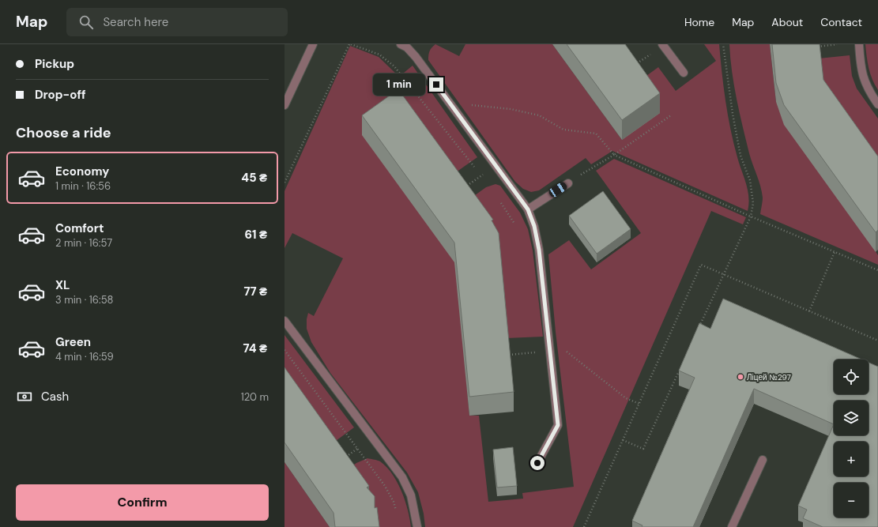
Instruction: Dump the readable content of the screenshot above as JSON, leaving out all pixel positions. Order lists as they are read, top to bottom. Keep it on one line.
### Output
{"places":["Ліцей №297"],"page":{"header":"Map","search":"Search here","nav":["Home","Map","About","Contact"],"banner":["Pickup","Drop-off"],"bubble":"1 min","heading":"Choose a ride","list":[{"name":"Economy","note":"1 min · 16:56","value":"45 ₴"},{"name":"Comfort","note":"2 min · 16:57","value":"61 ₴"},{"name":"XL","note":"3 min · 16:58","value":"77 ₴"},{"name":"Green","note":"4 min · 16:59","value":"74 ₴"}],"map_buttons":["+","−"],"pay":["Cash","120 m"],"buttons":"Confirm"}}
